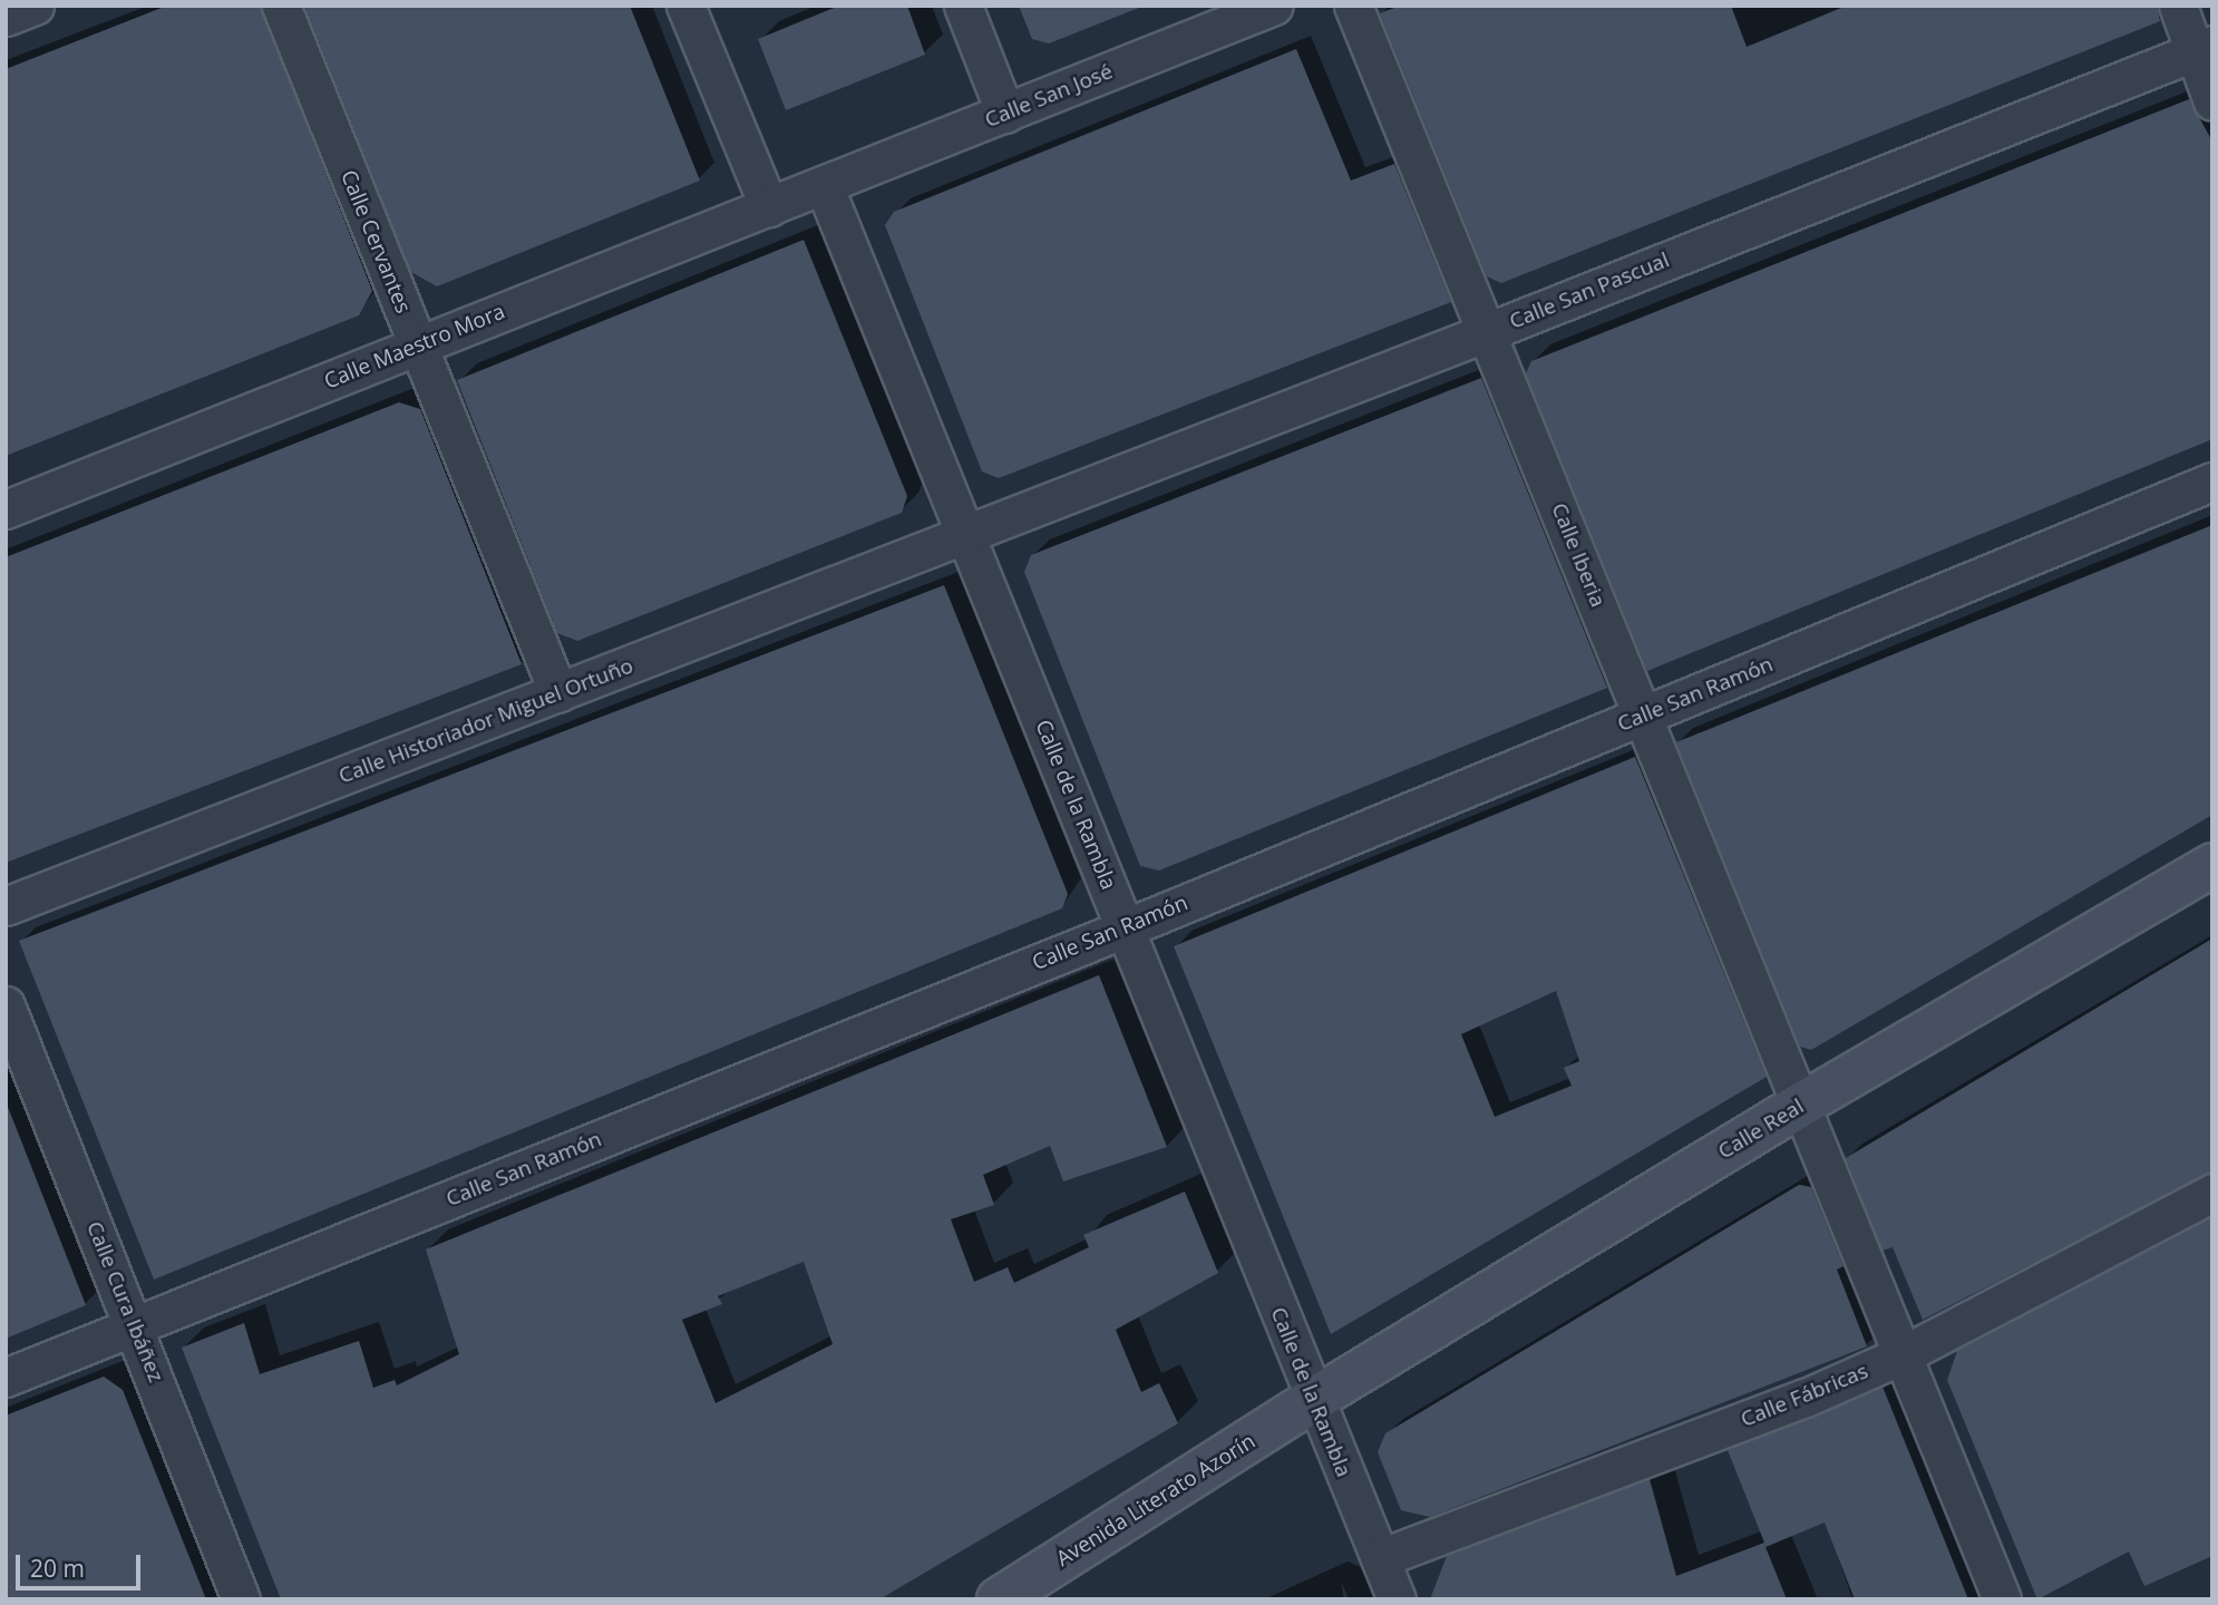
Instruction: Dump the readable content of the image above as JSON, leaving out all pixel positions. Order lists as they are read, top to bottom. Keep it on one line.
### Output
{"streets":{"main road":["Calle Real","Avenida Literato Azorín"],"street":["Calle San José","Calle Cervantes","Calle San Pascual","Calle Maestro Mora","Calle Iberia","Calle San Ramón","Calle Historiador Miguel Ortuño","Calle de la Rambla","Calle Cura Ibáñez","Calle Fábricas"]},"crossings":[["Calle San José","Calle Maestro Mora"],["Calle San José","Calle de la Rambla"],["Calle Cervantes","Calle Maestro Mora"],["Calle Cervantes","Calle Historiador Miguel Ortuño"],["Calle San Pascual","Calle Iberia"],["Calle San Pascual","Calle Historiador Miguel Ortuño"],["Calle San Pascual","Calle de la Rambla"],["Calle Maestro Mora","Calle de la Rambla"],["Calle Iberia","Calle San Ramón"],["Calle Iberia","Calle Real"],["Calle Iberia","Calle Fábricas"],["Calle San Ramón","Calle de la Rambla"],["Calle San Ramón","Calle Cura Ibáñez"],["Calle Historiador Miguel Ortuño","Calle de la Rambla"],["Calle de la Rambla","Calle Real"],["Calle de la Rambla","Calle Fábricas"],["Calle de la Rambla","Avenida Literato Azorín"],["Calle Real","Avenida Literato Azorín"]],"scale_bar":"20 m"}
